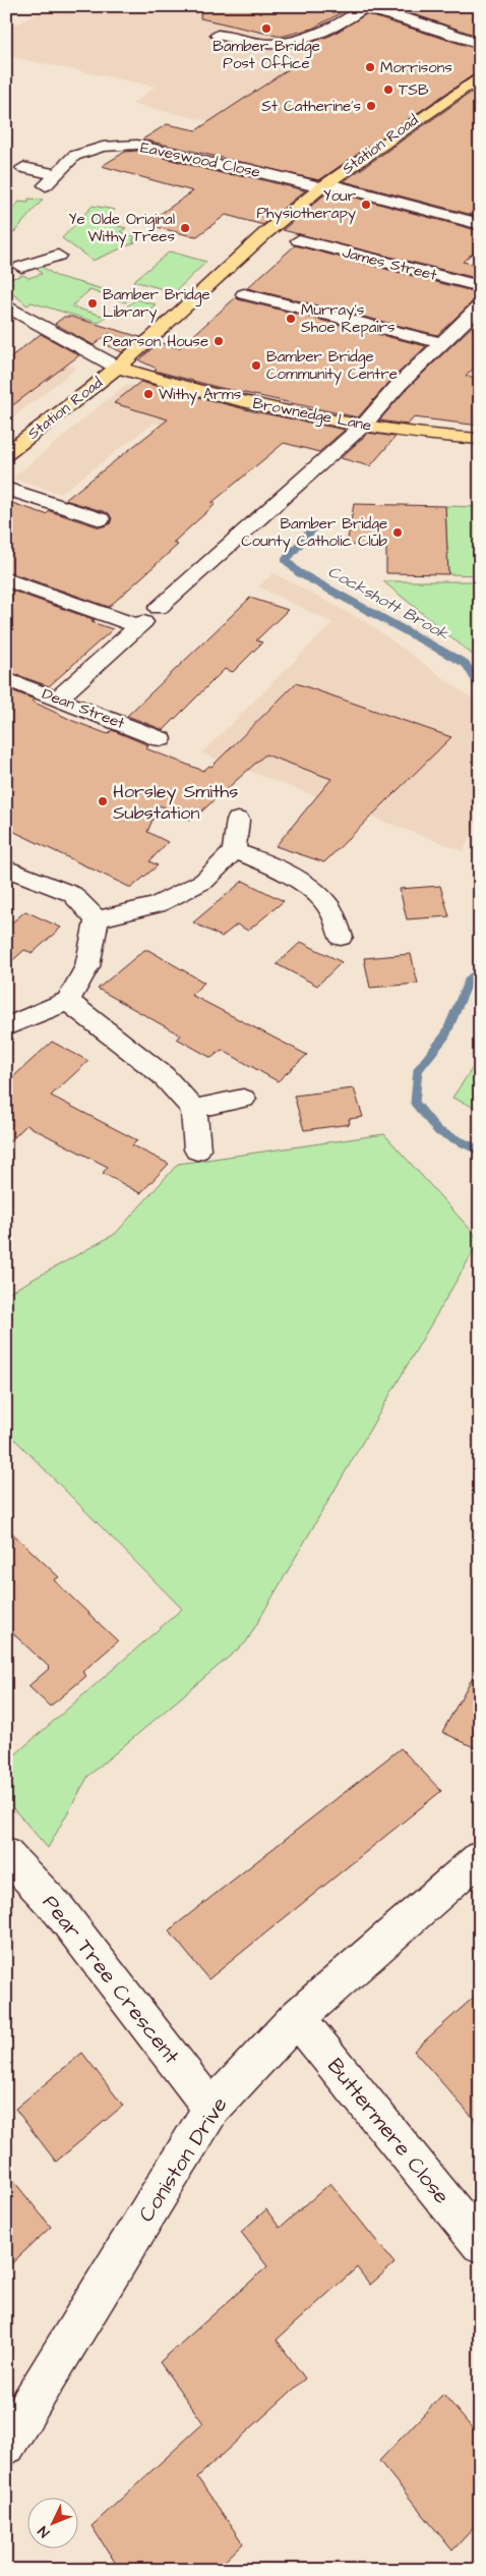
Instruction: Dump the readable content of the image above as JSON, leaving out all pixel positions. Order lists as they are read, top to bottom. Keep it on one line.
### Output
{"streets":{"main road":["Station Road","Brownedge Lane"],"street":["Eaveswood Close","James Street","Dean Street","Pear Tree Crescent","Buttermere Close","Coniston Drive"]},"crossings":[["Station Road","Eaveswood Close"],["Station Road","Brownedge Lane"],["Pear Tree Crescent","Coniston Drive"],["Buttermere Close","Coniston Drive"]],"water":["Cockshott Brook"],"places":["Bamber Bridge Post Office","Morrisons","TSB","St Catherine's","Your Physiotherapy","Ye Olde Original Withy Trees","Bamber Bridge Library","Murray's Shoe Repairs","Pearson House","Bamber Bridge Community Centre","Withy Arms","Bamber Bridge County Catholic Club","Horsley Smiths Substation"],"north":"bottom left"}
